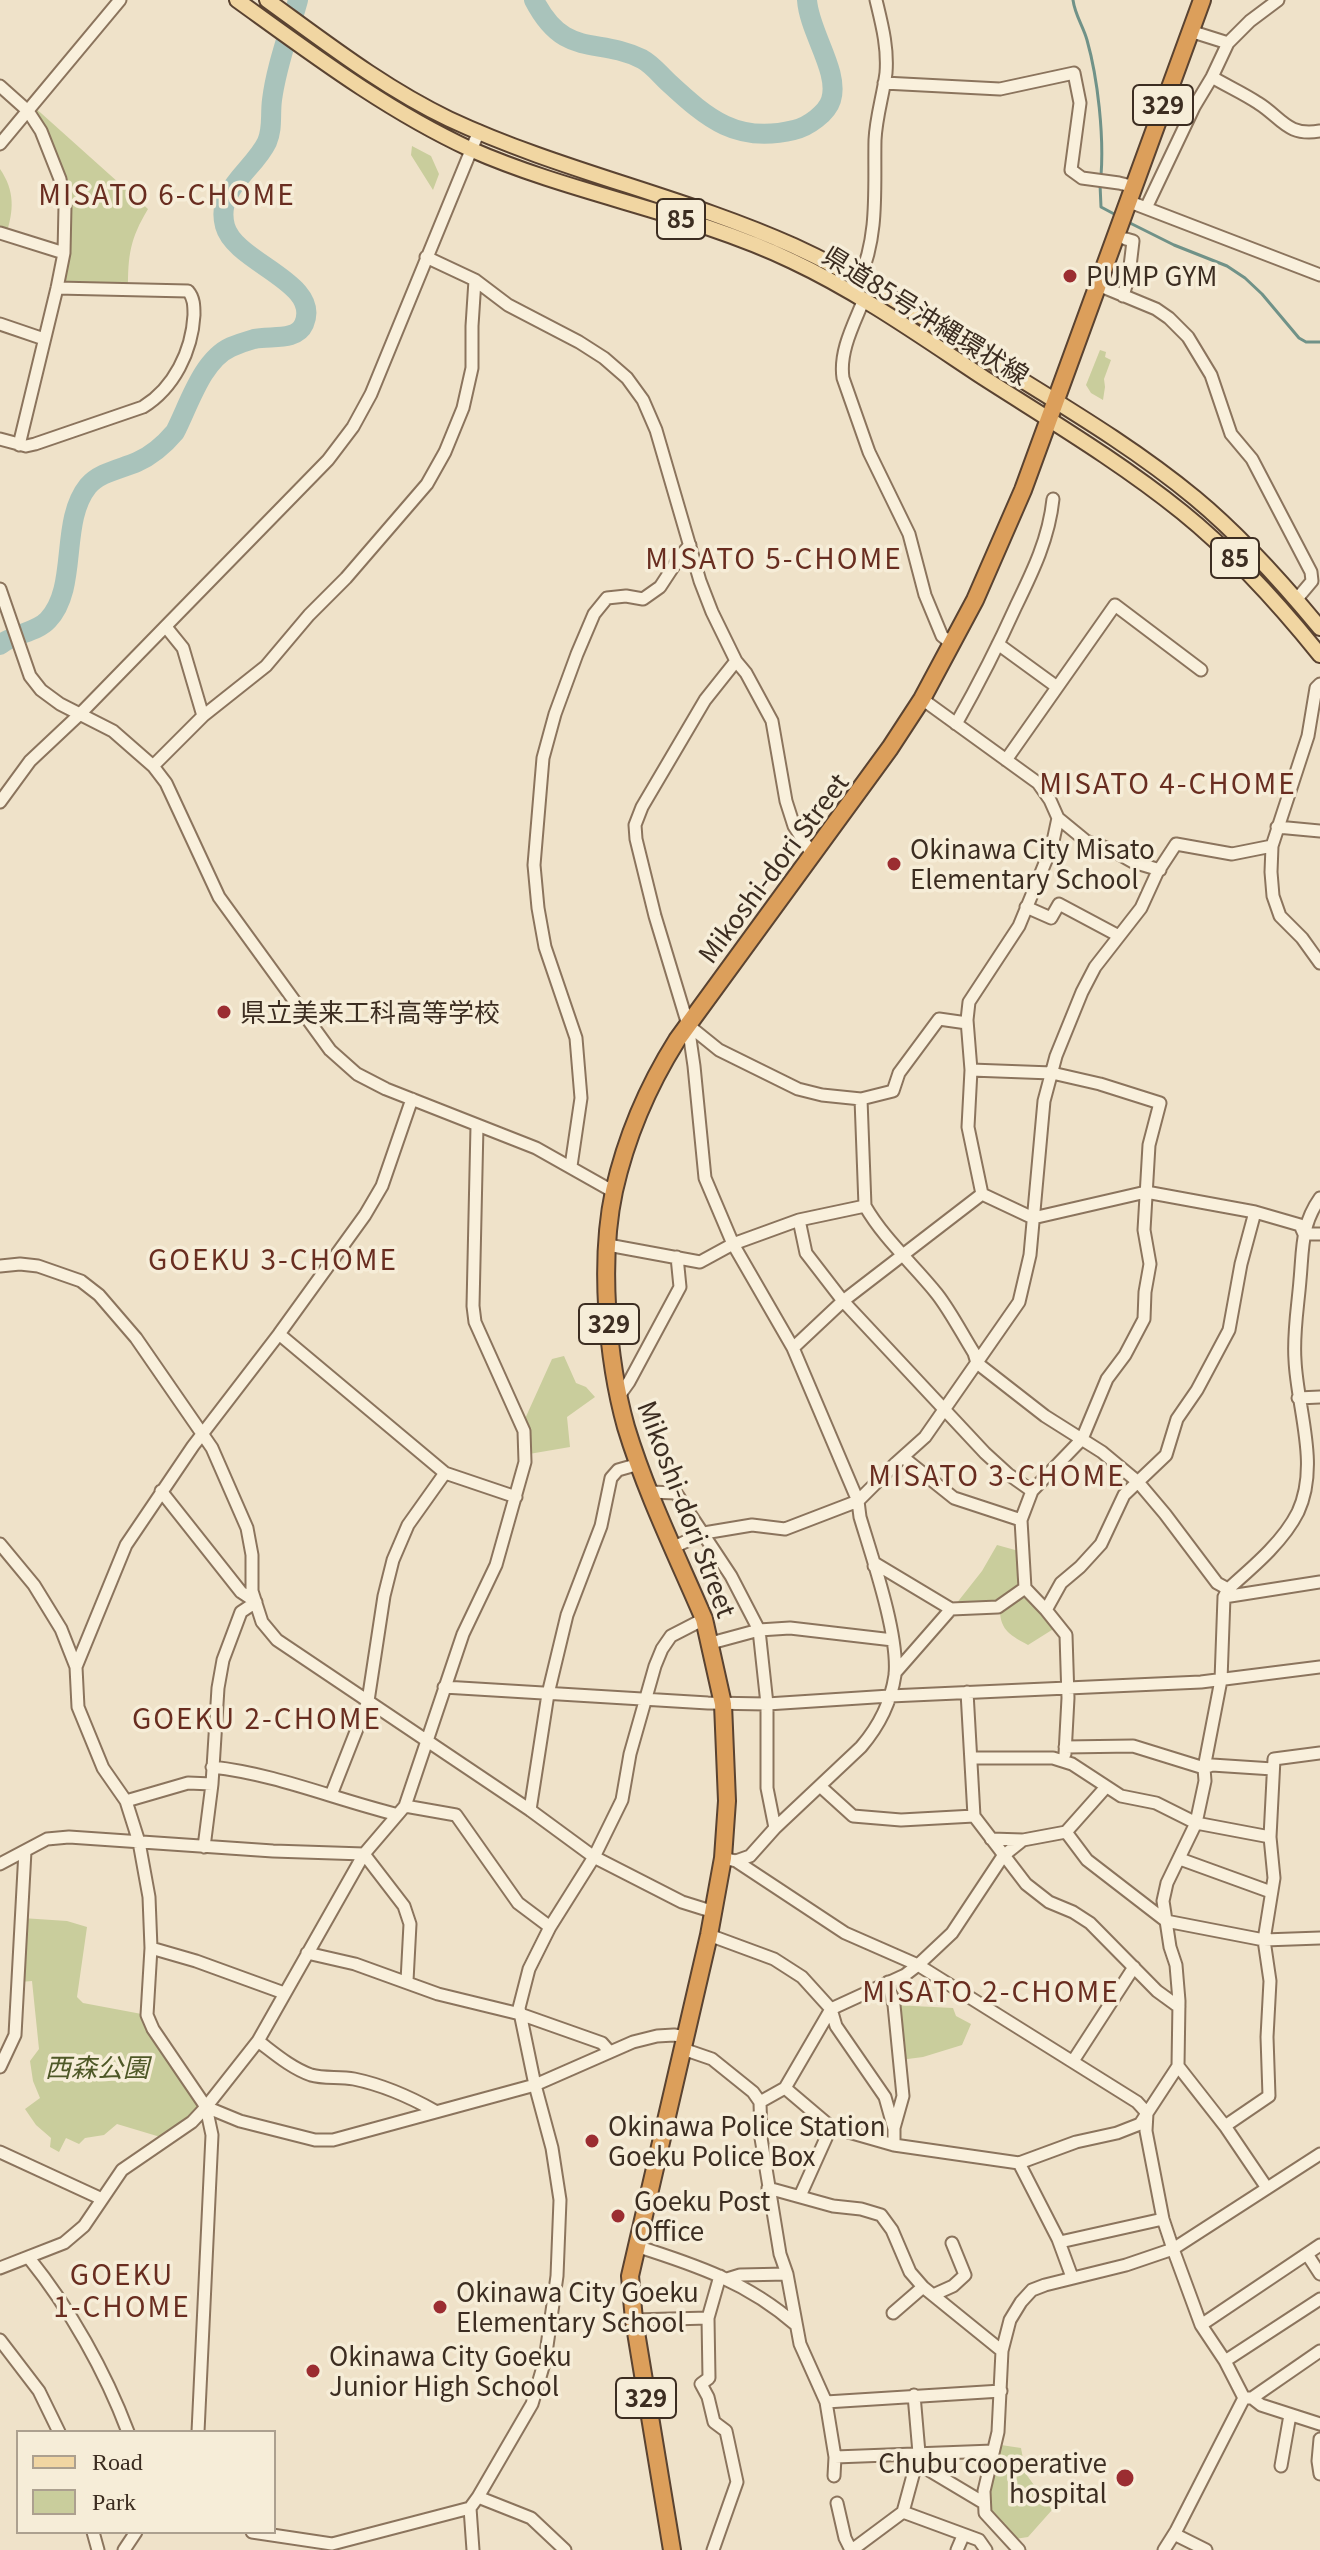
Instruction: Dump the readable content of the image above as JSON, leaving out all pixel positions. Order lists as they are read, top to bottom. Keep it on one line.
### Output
{"streets":{"highway":["329","Mikoshi-dori Street"],"main road":["85","県道85号沖縄環状線"]},"crossings":[["329","県道85号沖縄環状線"],["329","Mikoshi-dori Street"],["県道85号沖縄環状線","Mikoshi-dori Street"]],"districts":["MISATO 6-CHOME","MISATO 5-CHOME","MISATO 4-CHOME","GOEKU 3-CHOME","MISATO 3-CHOME","GOEKU 2-CHOME","MISATO 2-CHOME","GOEKU 1-CHOME"],"parks":["西森公園"],"places":["PUMP GYM","Okinawa City Misato Elementary School","県立美来工科高等学校","Okinawa Police Station Goeku Police Box","Goeku Post Office","Okinawa City Goeku Elementary School","Okinawa City Goeku Junior High School","Chubu cooperative hospital"],"legend":["Road","Park"]}
